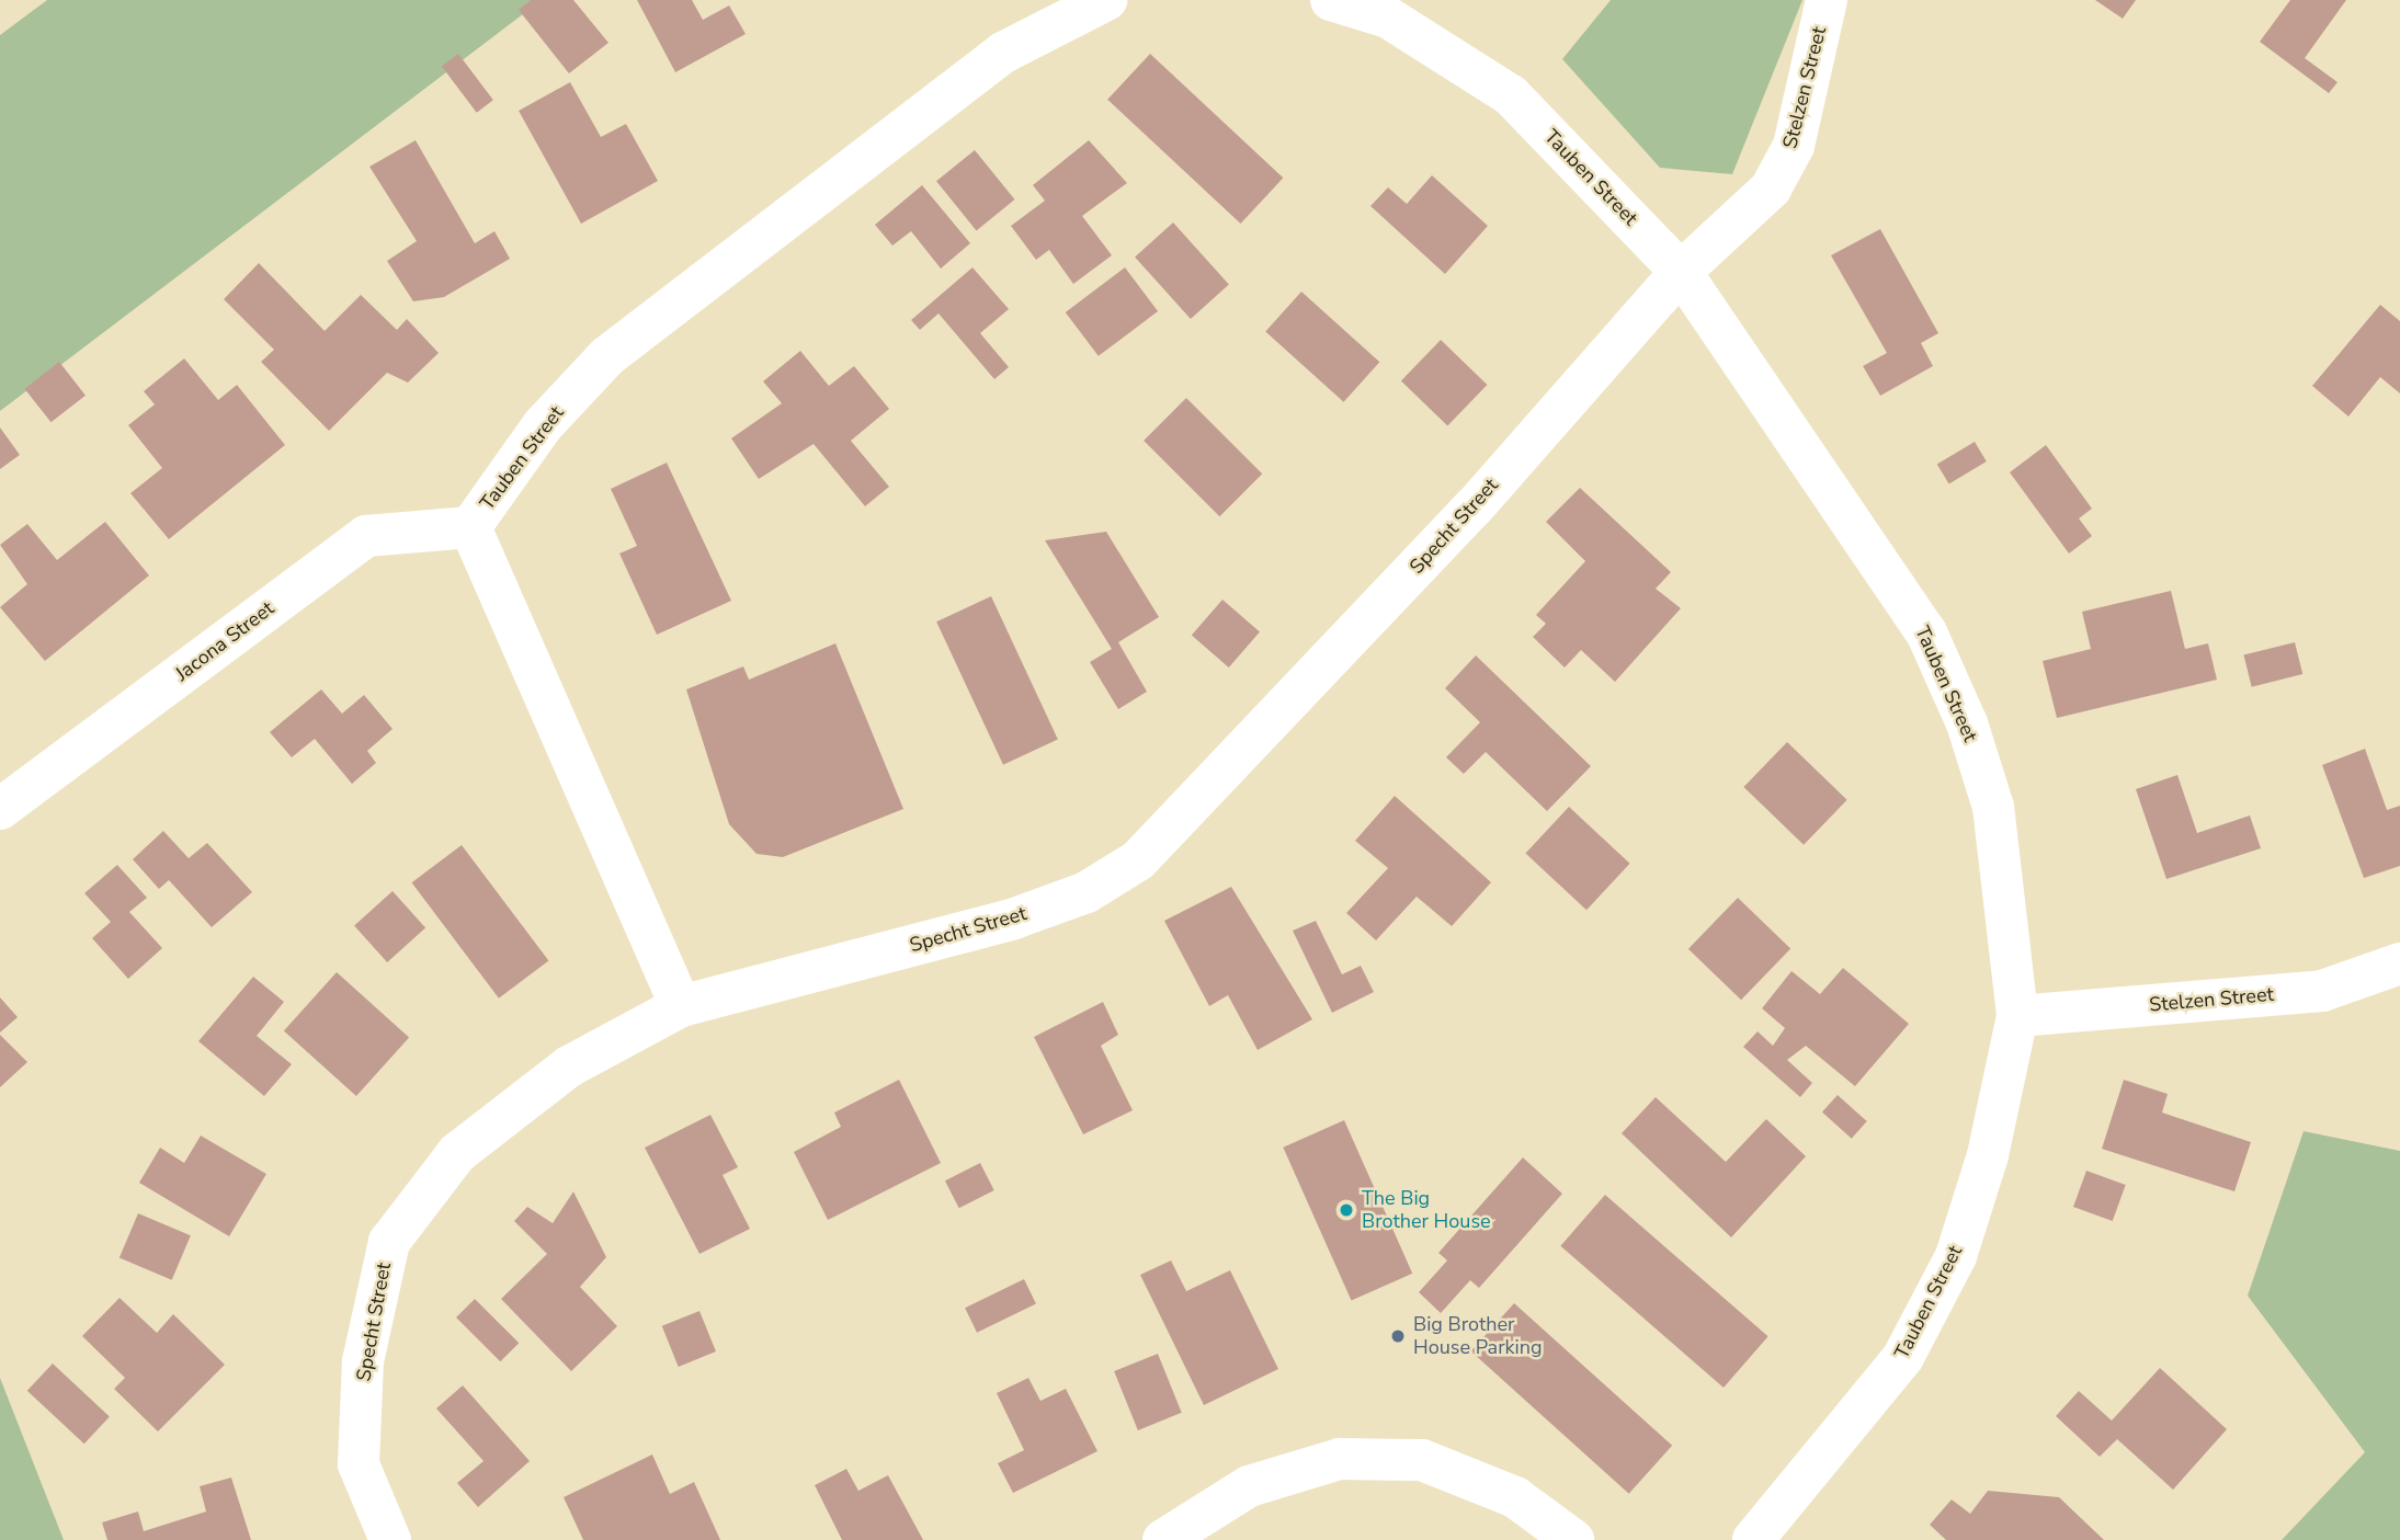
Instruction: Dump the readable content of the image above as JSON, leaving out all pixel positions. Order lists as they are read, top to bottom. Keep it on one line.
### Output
{"streets":{"street":["Stelzen Street","Tauben Street","Specht Street","Jacona Street"]},"crossings":[["Stelzen Street","Tauben Street"],["Stelzen Street","Specht Street"],["Tauben Street","Specht Street"],["Tauben Street","Jacona Street"]],"places":["The Big Brother House","Big Brother House Parking"]}
